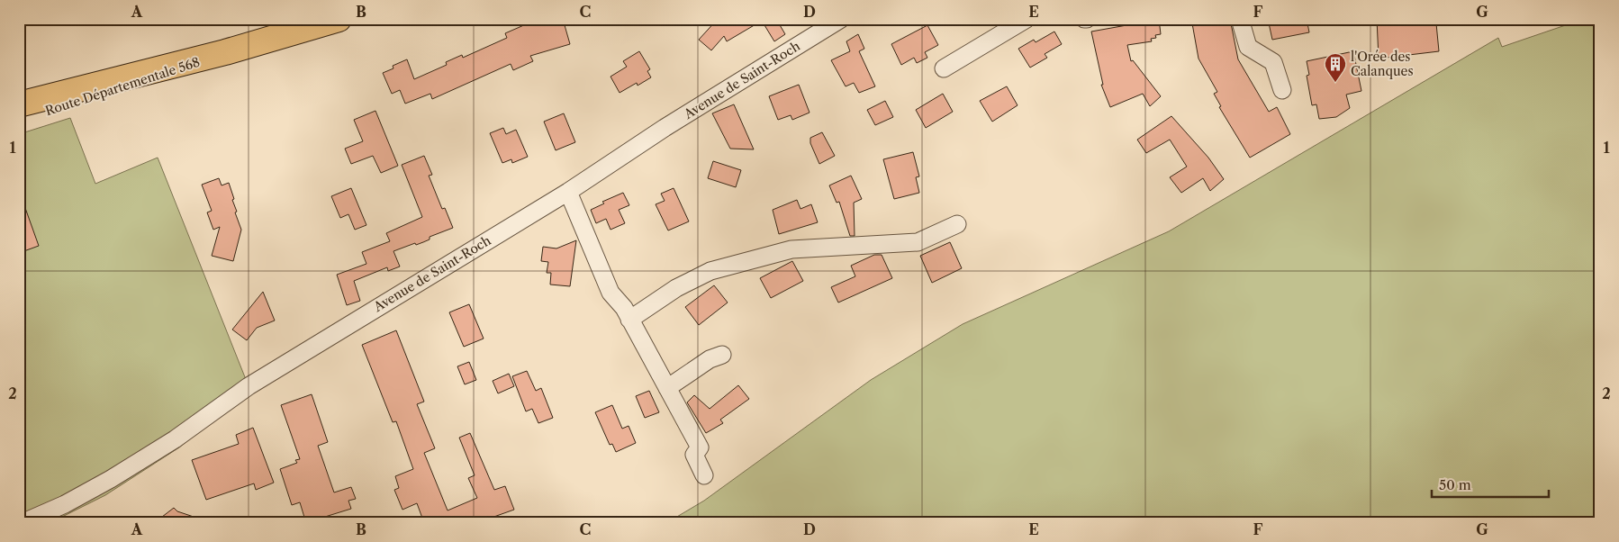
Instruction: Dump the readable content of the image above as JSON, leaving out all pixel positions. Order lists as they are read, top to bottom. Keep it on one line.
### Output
{"streets":{"main road":["Route Départementale 568"],"street":["Avenue de Saint-Roch"]},"places":{"building":["l'Orée des Calanques"]},"scale_bar":"50 m","grid":{"columns":["A","B","C","D","E","F","G"],"rows":["1","2"]}}
